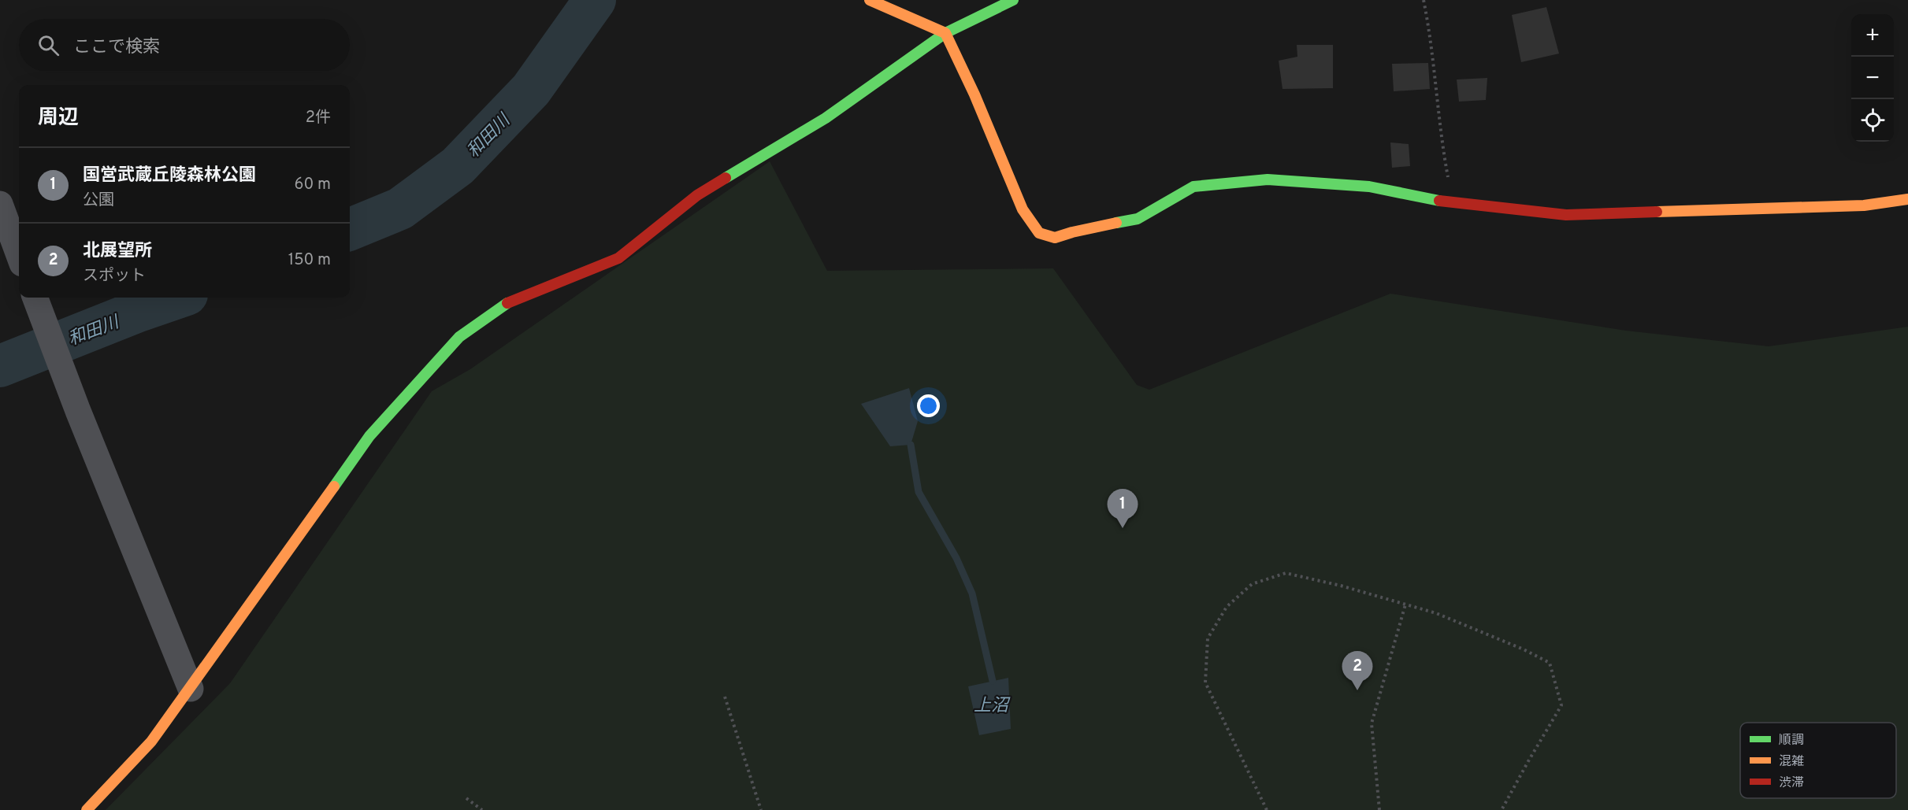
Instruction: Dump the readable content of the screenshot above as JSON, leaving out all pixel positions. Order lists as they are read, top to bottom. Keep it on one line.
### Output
{"water":["和田川","上沼"],"legend":["順調","混雑","渋滞"],"page":{"map_buttons":["+","−"],"search":"ここで検索","heading":["周辺","2件"],"list":[{"mark":"1","name":"国営武蔵丘陵森林公園","note":"公園","value":"60 m"},{"mark":"2","name":"北展望所","note":"スポット","value":"150 m"}],"pins":["1","2"]}}
